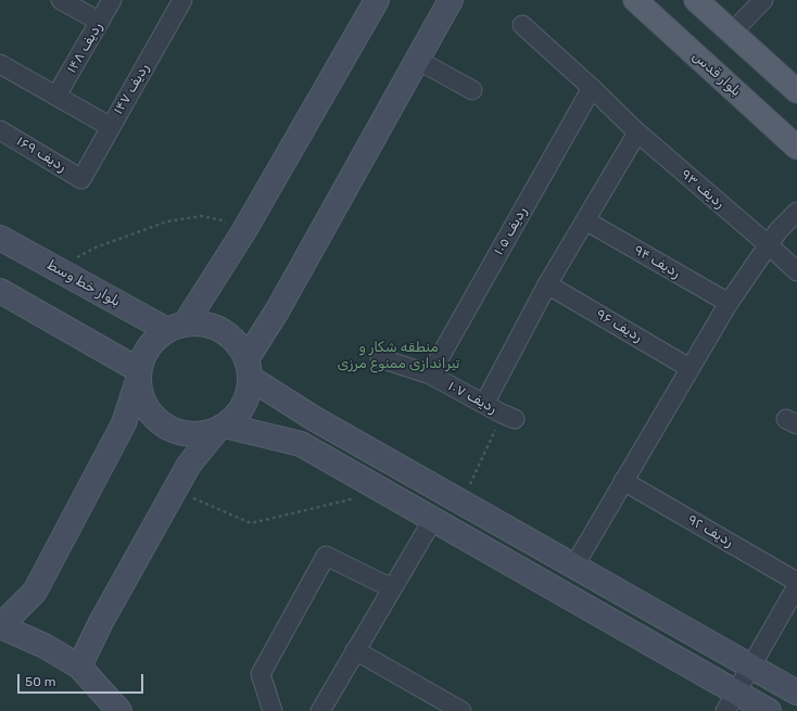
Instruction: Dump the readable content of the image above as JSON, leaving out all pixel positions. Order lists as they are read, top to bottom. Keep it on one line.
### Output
{"streets":{"main road":["بلوار قدس","بلوار خط وسط"],"street":["ردیف ۱۴۸","ردیف ۱۴۷","ردیف ۱۶۹","ردیف ۹۳","ردیف ۱۰۵","ردیف ۹۴","ردیف ۹۶","ردیف ۱۰۷","ردیف ۹۲"]},"crossings":[["ردیف ۱۴۷","ردیف ۱۶۹"],["ردیف ۹۳","ردیف ۱۰۵"],["ردیف ۱۰۵","ردیف ۱۰۷"]],"parks":["منطقه شکار و تیراندازی ممنوع مرزی"],"scale_bar":"50 m"}
